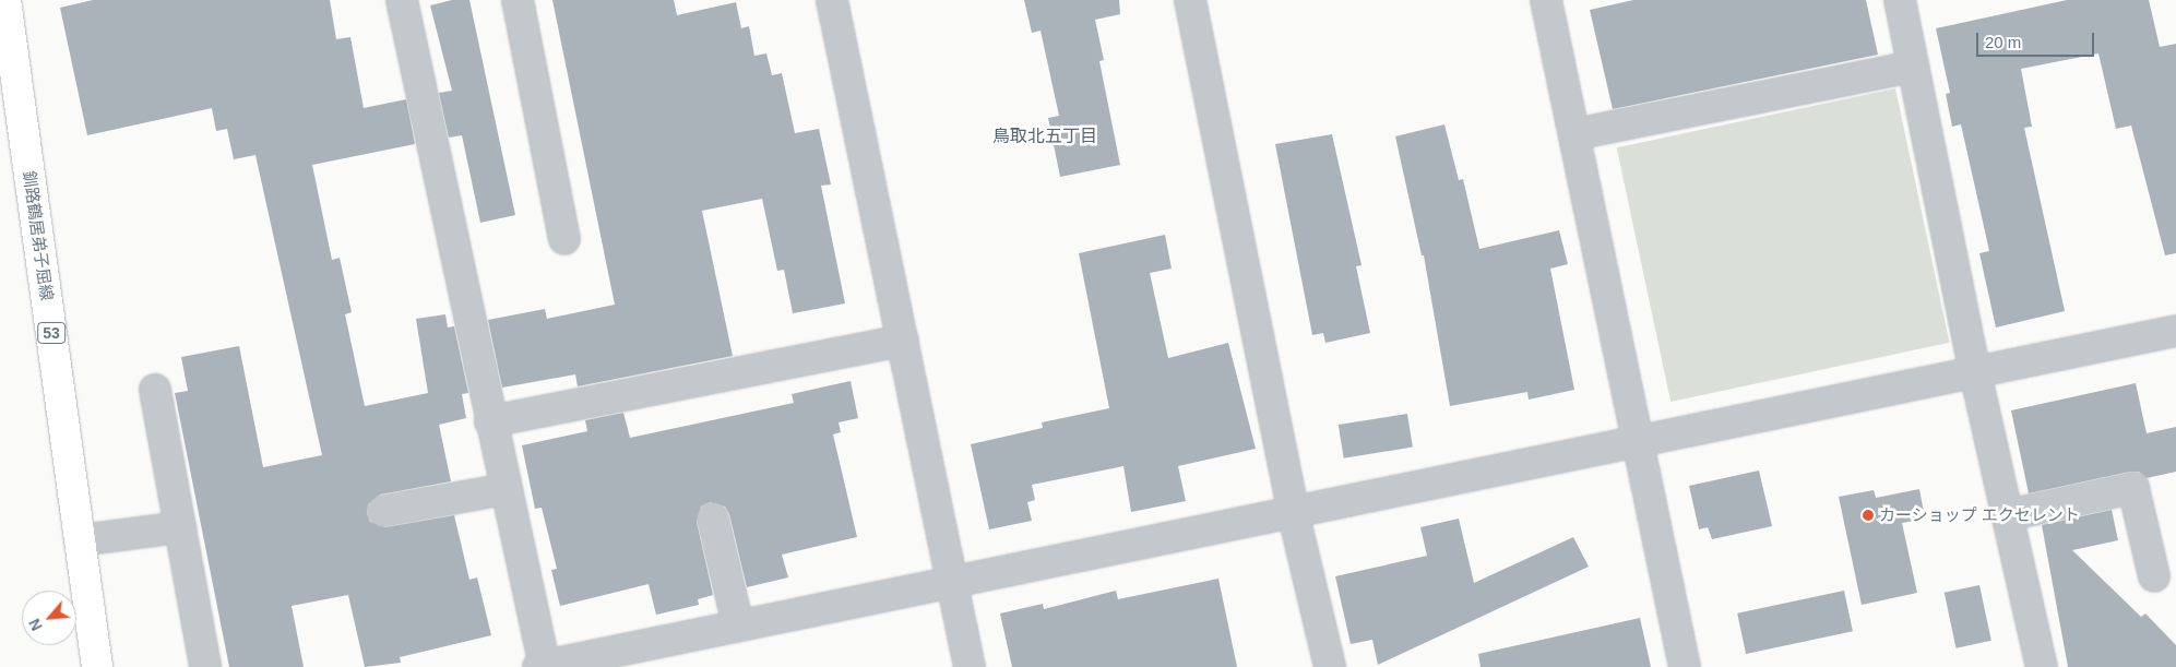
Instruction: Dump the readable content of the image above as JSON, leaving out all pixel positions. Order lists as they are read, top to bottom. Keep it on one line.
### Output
{"streets":{"main road":["釧路鶴居弟子屈線","53"]},"districts":["鳥取北五丁目"],"places":["カーショップ エクセレント"],"scale_bar":"20 m","north":"bottom left"}
